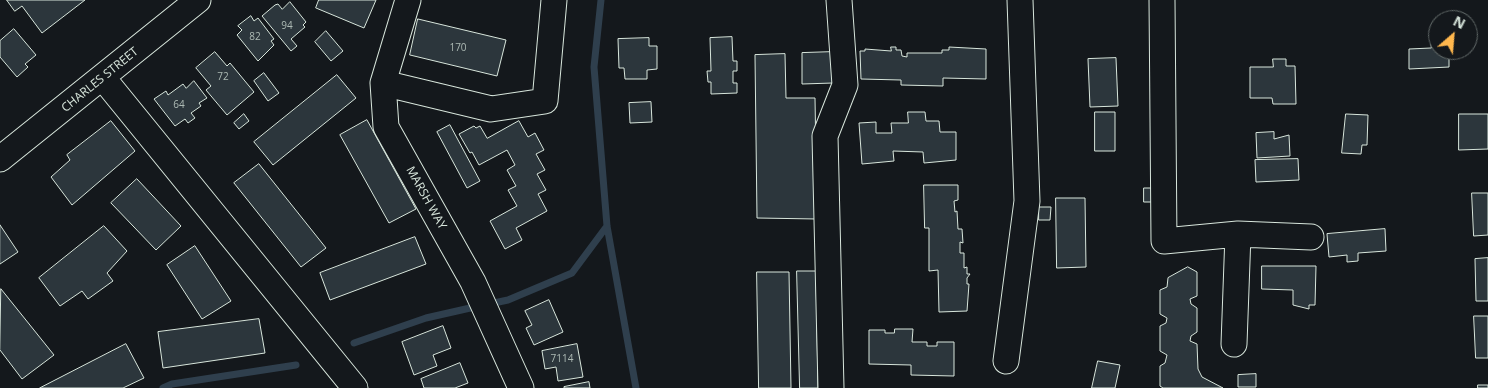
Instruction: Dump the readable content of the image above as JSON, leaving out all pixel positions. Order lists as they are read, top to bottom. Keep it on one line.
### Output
{"streets":{"street":["CHARLES STREET","MARSH WAY"]},"house_numbers":["94","82","170","72","64","7114"],"north":"top right"}
